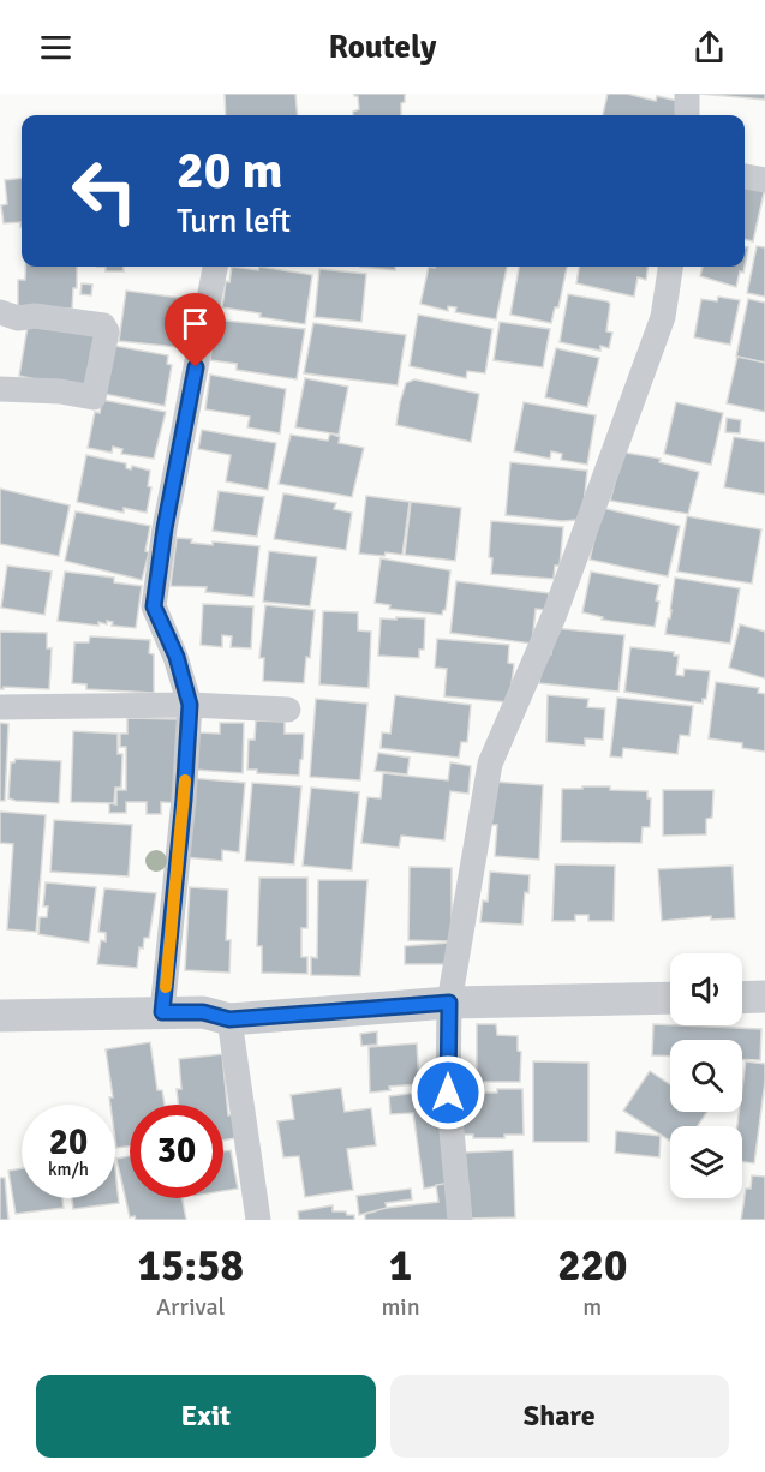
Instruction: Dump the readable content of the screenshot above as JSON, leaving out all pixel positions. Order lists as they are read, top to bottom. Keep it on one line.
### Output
{"page":{"header":"Routely","turn":["20 m","Turn left"],"speed":"20 km/h","limit":"30","eta":["15:58","Arrival","1","min","220","m"],"buttons":["Exit","Share"]}}
